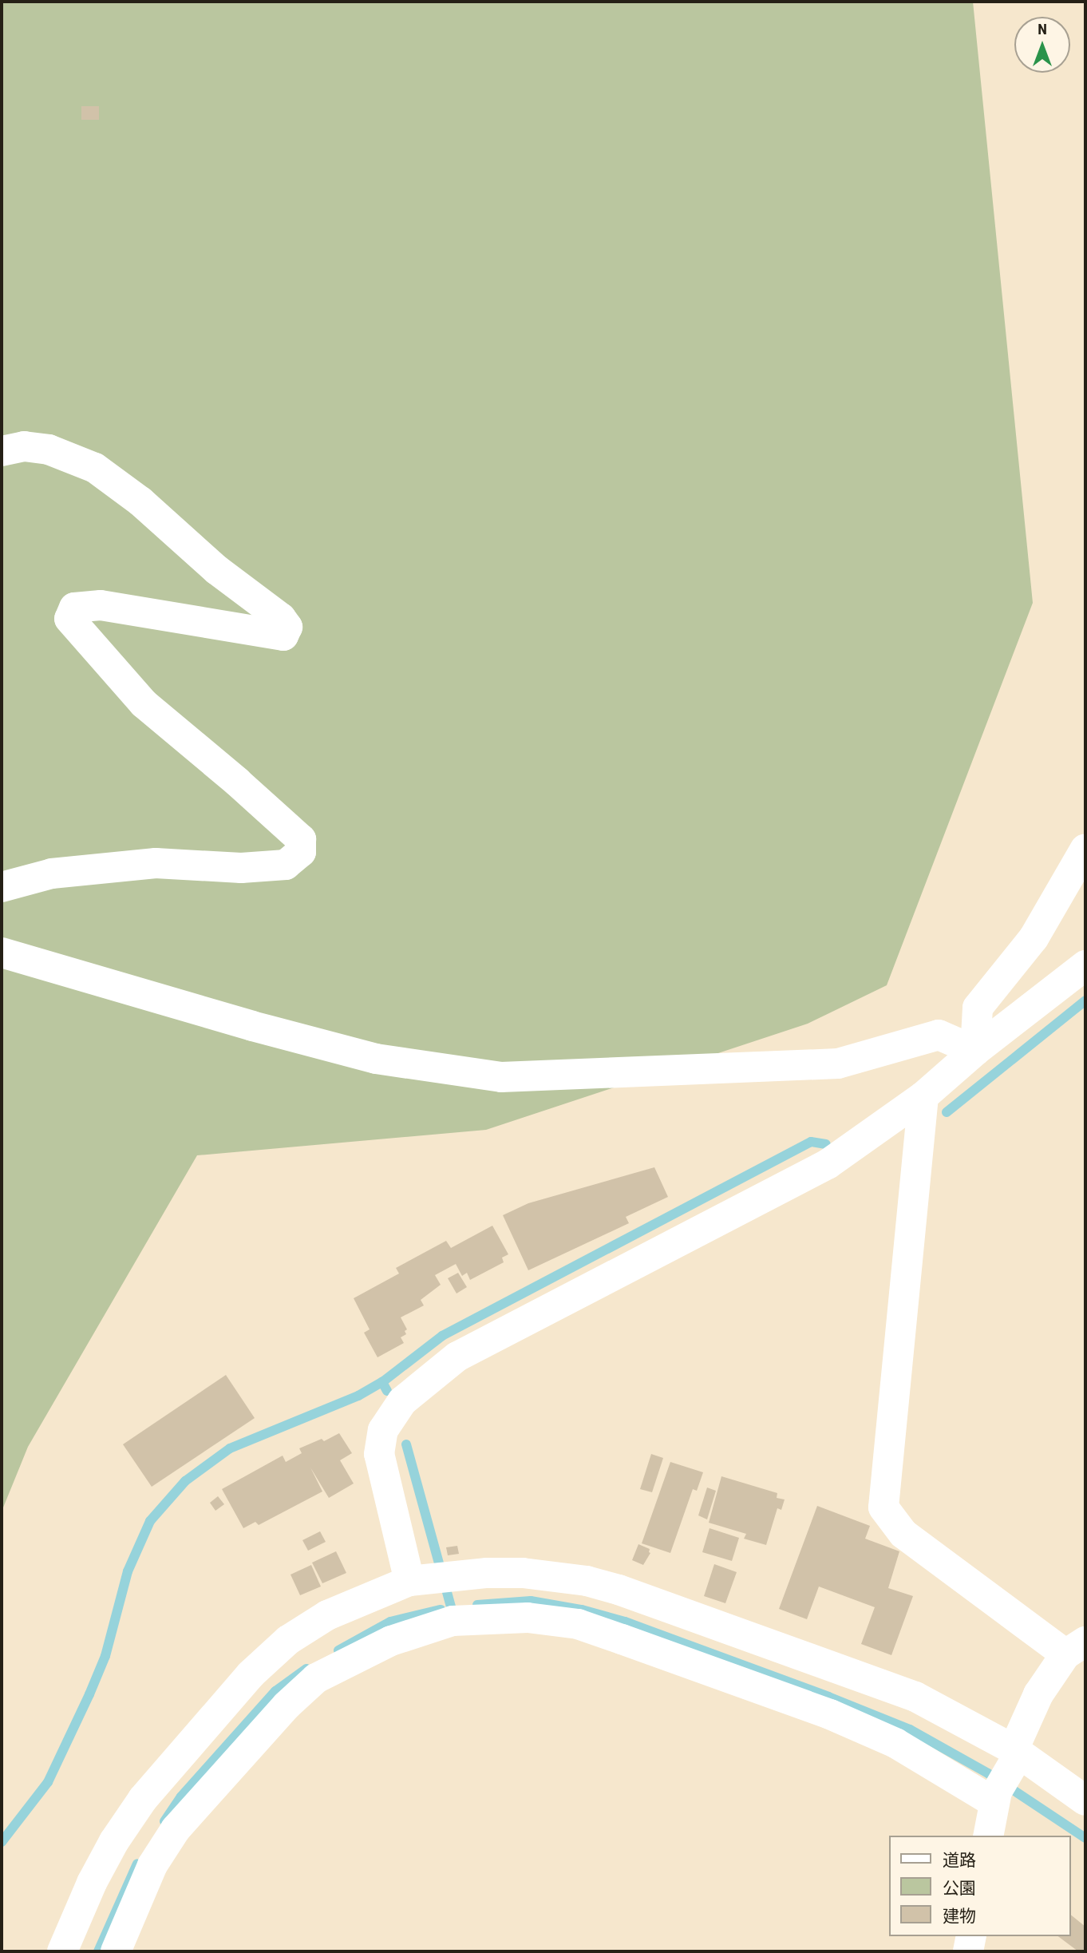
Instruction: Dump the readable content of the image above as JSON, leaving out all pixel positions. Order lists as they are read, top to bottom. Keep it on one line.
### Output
{"legend":["道路","公園","建物"],"north":"top"}
